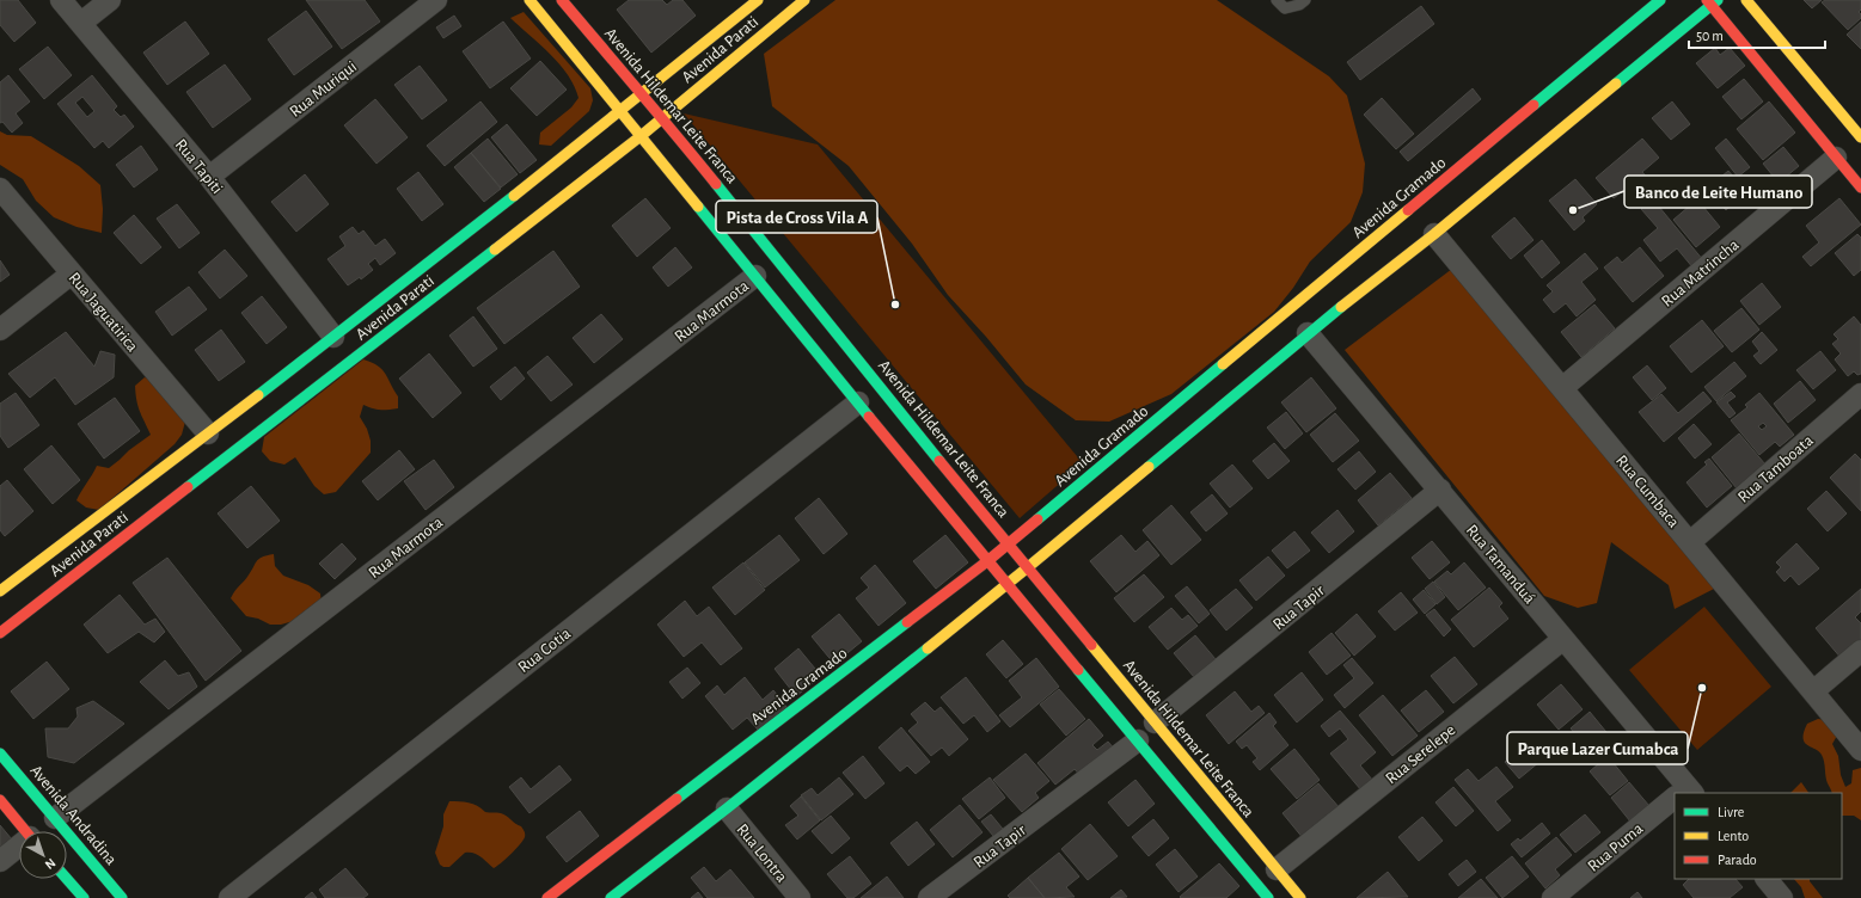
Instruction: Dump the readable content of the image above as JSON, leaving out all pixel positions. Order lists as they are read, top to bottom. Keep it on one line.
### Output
{"streets":{"street":["Avenida Parati","Rua Muriqui","Avenida Hildemar Leite Franca","Rua Tapiti","Avenida Gramado","Rua Matrincha","Rua Marmota","Rua Jaguatirica","Rua Tamboata","Rua Cumbaca","Rua Tamanduá","Rua Tapir","Rua Cotia","Rua Serelepe","Avenida Andradina","Rua Puma","Rua Lontra"]},"crossings":[["Avenida Parati","Avenida Hildemar Leite Franca"],["Avenida Parati","Rua Tapiti"],["Avenida Parati","Rua Jaguatirica"],["Rua Muriqui","Rua Tapiti"],["Avenida Hildemar Leite Franca","Avenida Gramado"],["Avenida Hildemar Leite Franca","Rua Tapir"],["Avenida Hildemar Leite Franca","Rua Serelepe"],["Rua Matrincha","Rua Cumbaca"],["Rua Marmota","Avenida Andradina"],["Rua Tamboata","Rua Cumbaca"],["Rua Tamanduá","Rua Tapir"],["Rua Tamanduá","Rua Serelepe"]],"places":["Banco de Leite Humano","Pista de Cross Vila A","Parque Lazer Cumabca"],"legend":["Livre","Lento","Parado"],"scale_bar":"50 m","north":"bottom right"}
